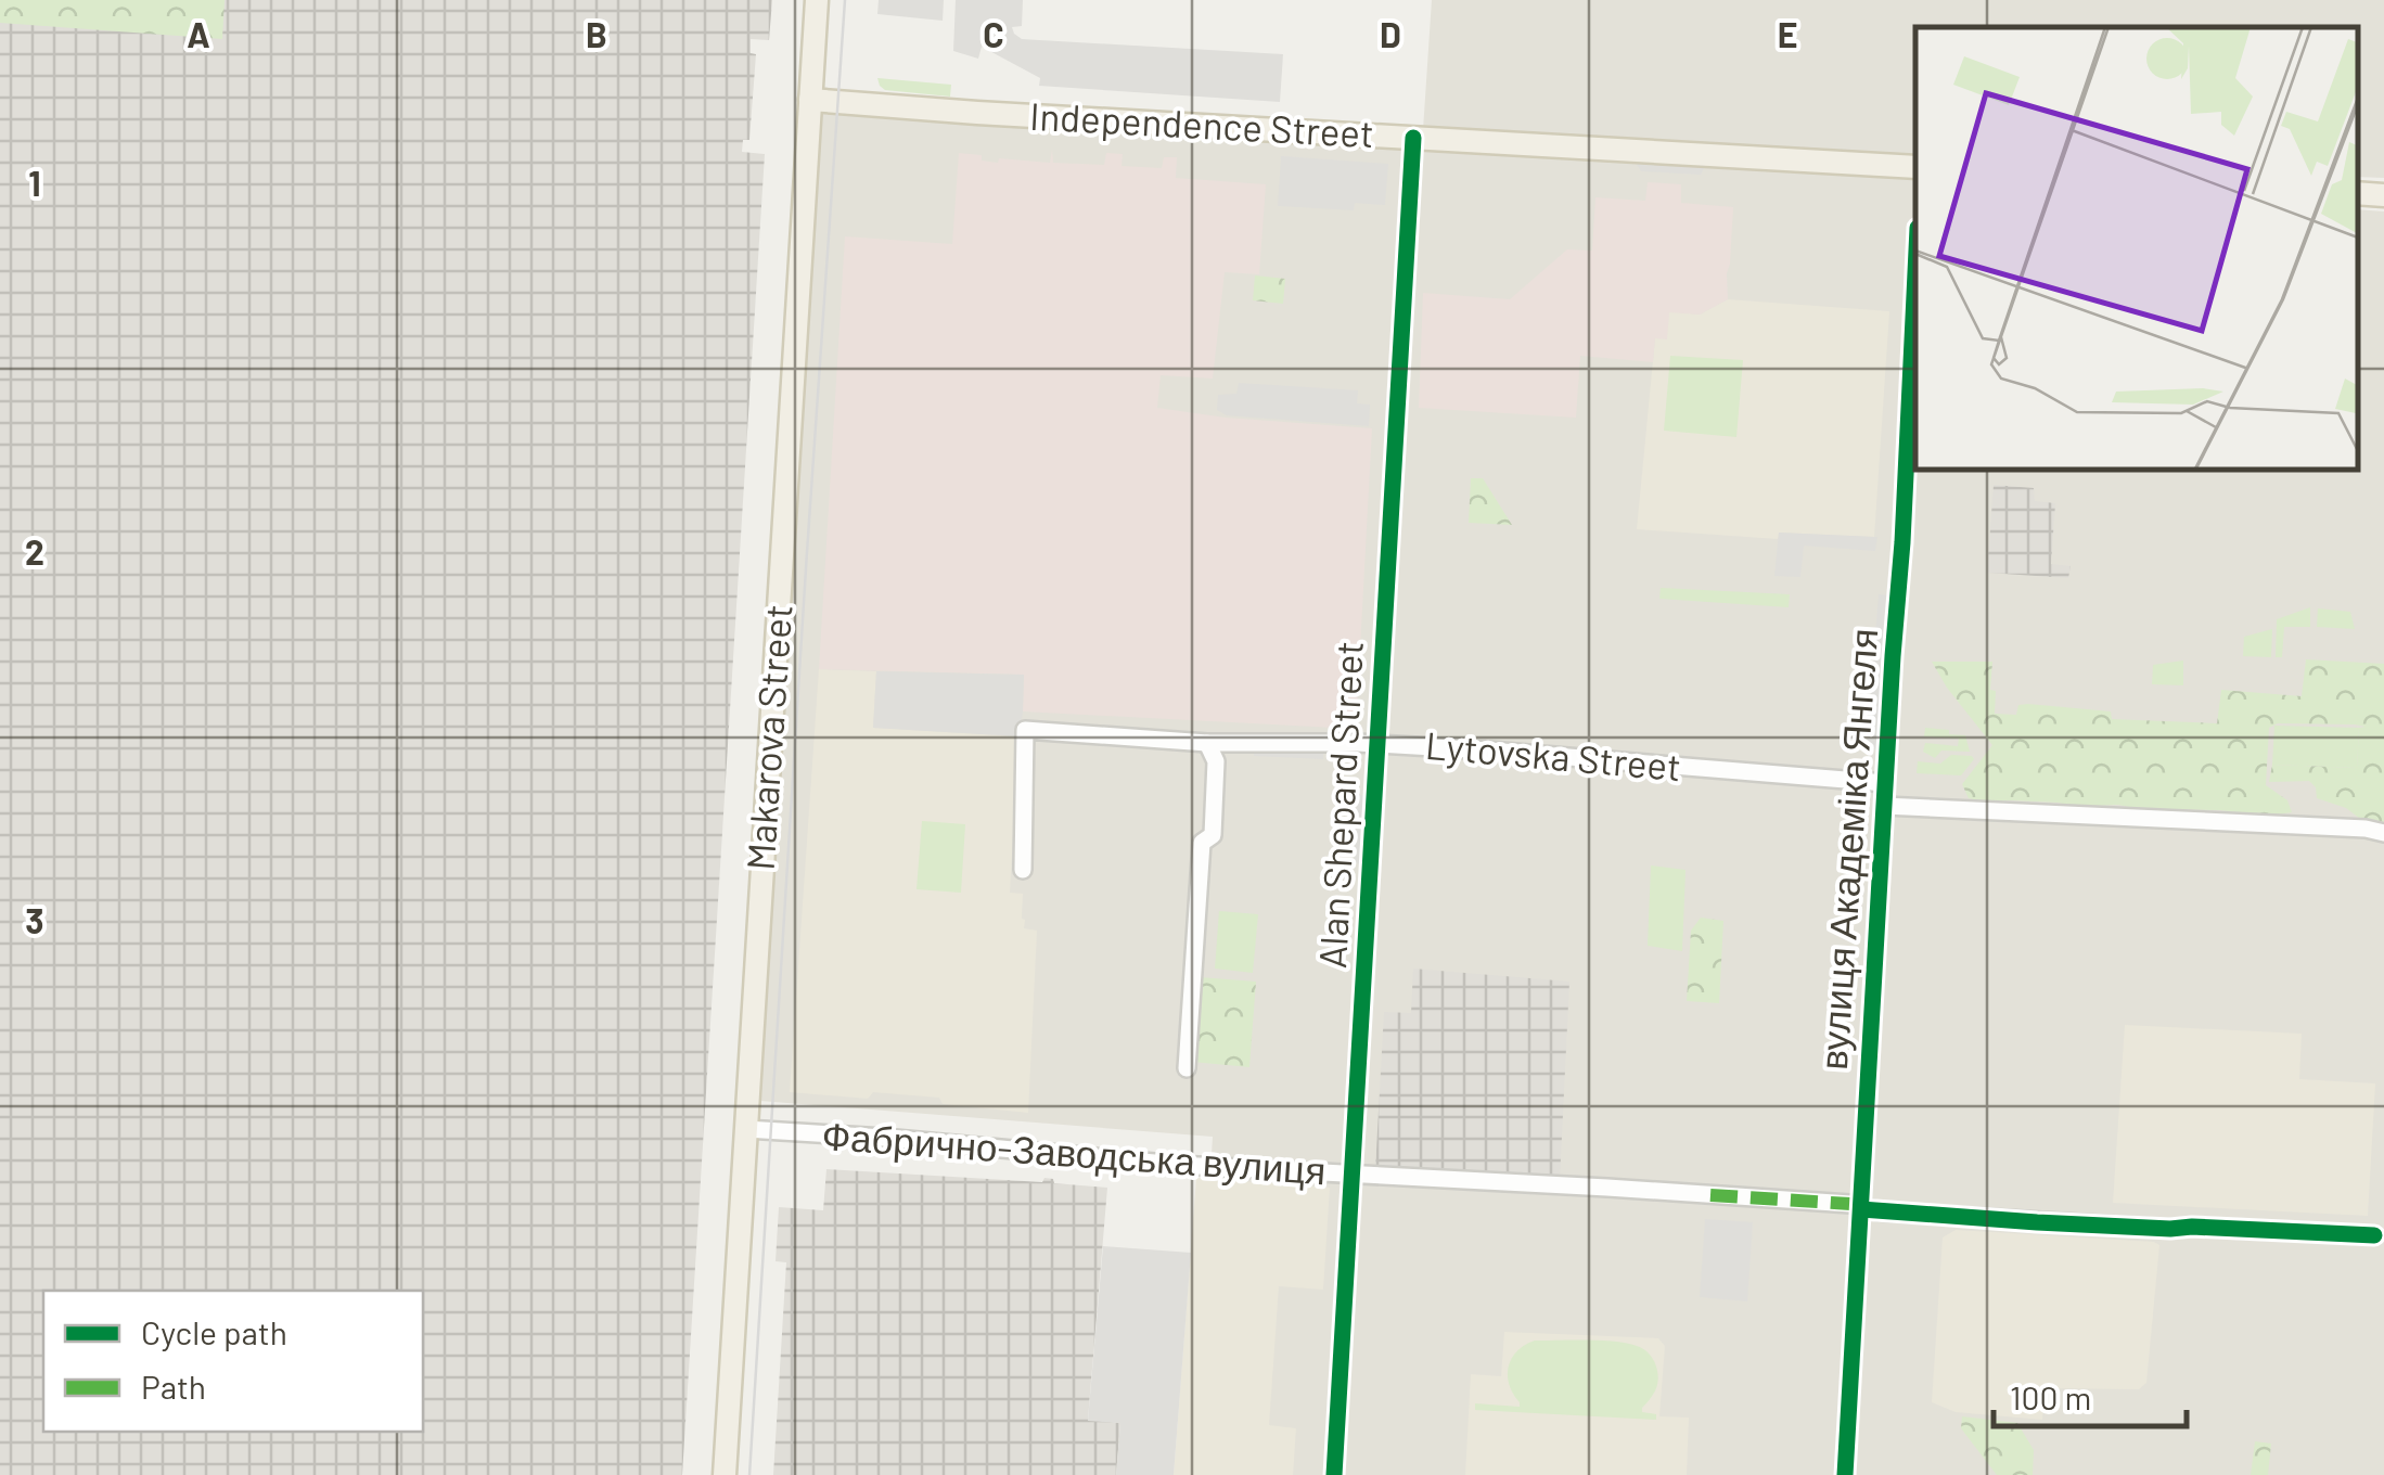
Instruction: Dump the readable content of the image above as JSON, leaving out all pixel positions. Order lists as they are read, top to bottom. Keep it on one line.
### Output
{"streets":{"main road":["Independence Street","Makarova Street"],"street":["Lytovska Street","Alan Shepard Street","вулиця Академіка Янгеля","Фабрично-Заводська вулиця"]},"crossings":[["Independence Street","Makarova Street"],["Independence Street","Alan Shepard Street"],["Makarova Street","Фабрично-Заводська вулиця"],["Lytovska Street","Alan Shepard Street"],["Lytovska Street","вулиця Академіка Янгеля"],["Alan Shepard Street","Фабрично-Заводська вулиця"],["вулиця Академіка Янгеля","Фабрично-Заводська вулиця"]],"legend":["Cycle path","Path"],"scale_bar":"100 m","grid":{"columns":["A","B","C","D","E"],"rows":["1","2","3"]}}
